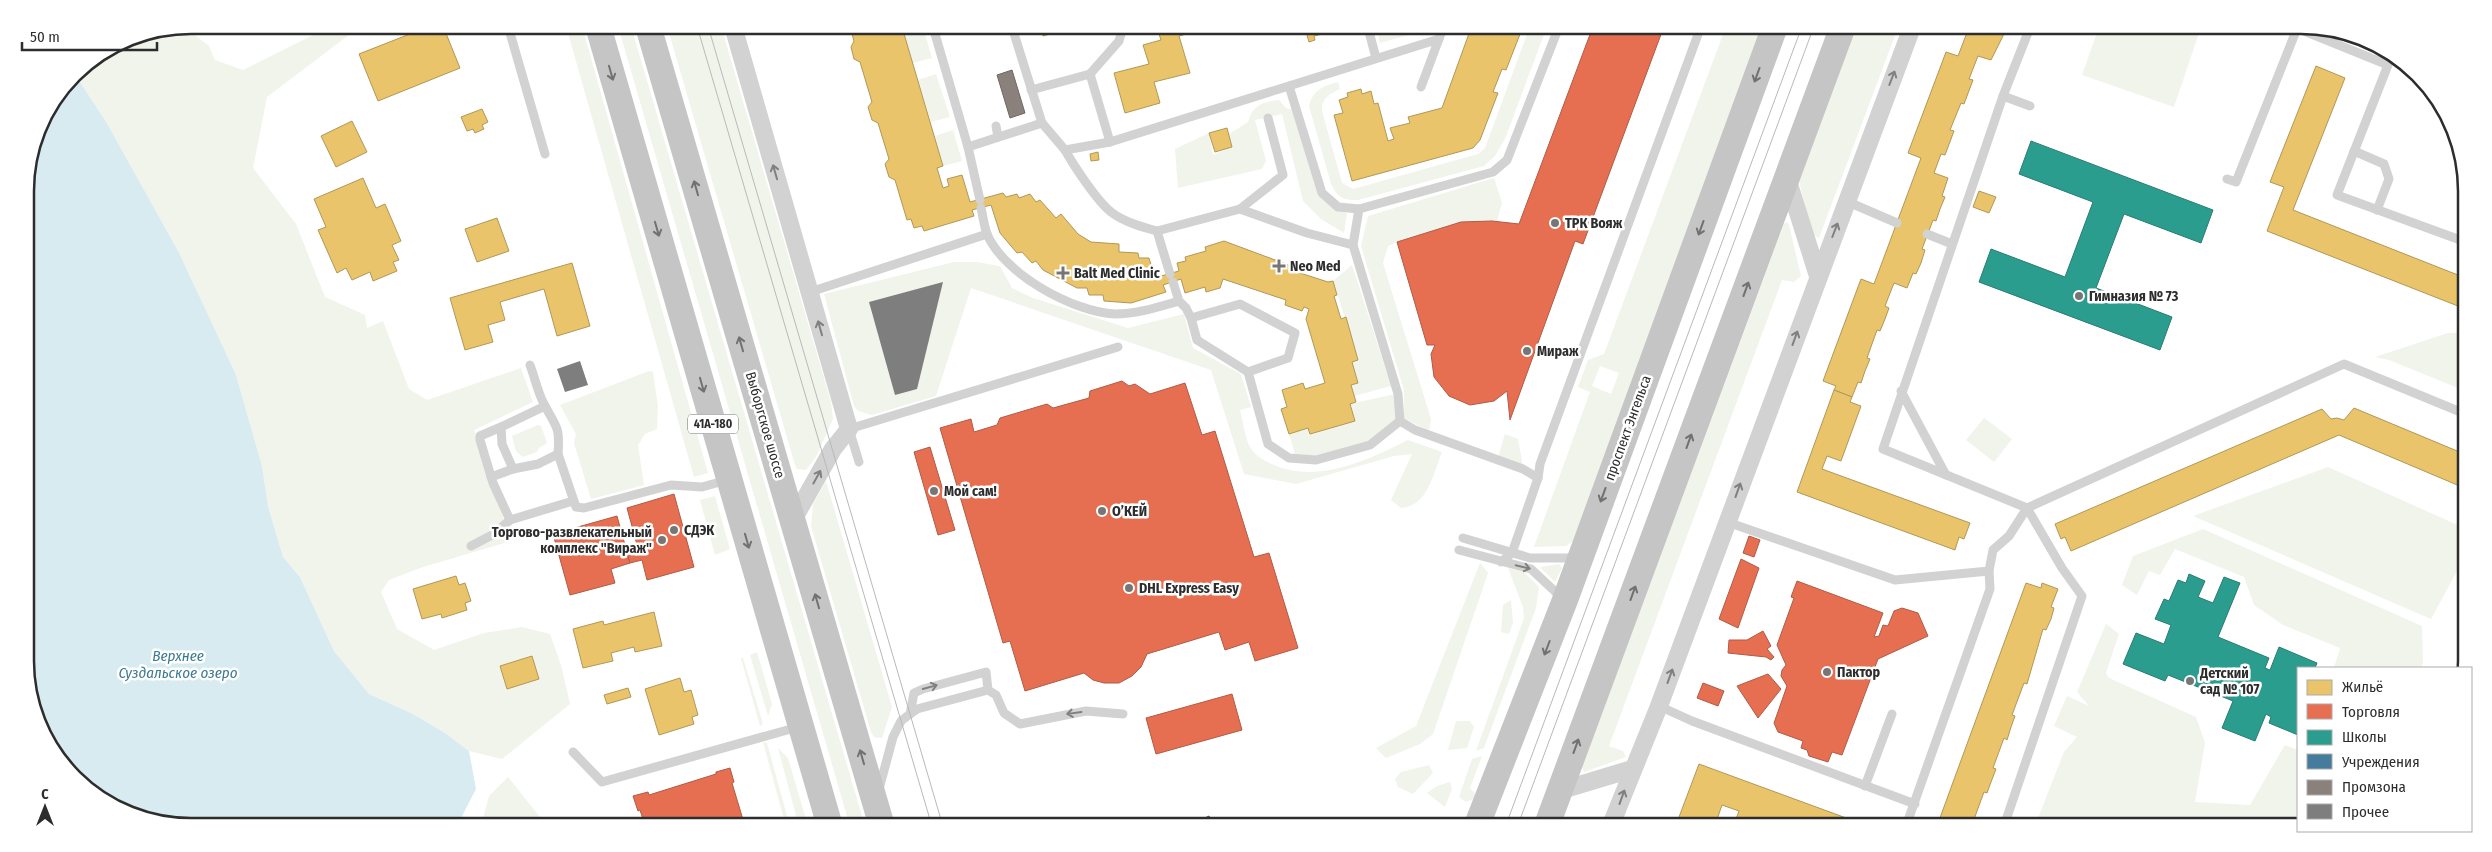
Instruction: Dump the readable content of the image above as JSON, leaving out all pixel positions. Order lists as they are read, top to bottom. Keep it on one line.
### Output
{"streets":{"main road":["41А-180","Выборгское шоссе","проспект Энгельса"]},"water":["Верхнее Суздальское озеро"],"places":{"other":["ТРК Вояж","Гимназия № 73","Мираж","Мой сам!","О’КЕЙ","СДЭК","Торгово-развлекательный комплекс \"Вираж\"","DHL Express Easy","Пактор","Детский сад № 107"],"health":["Neo Med","Balt Med Clinic"]},"legend":["Жильё","Торговля","Школы","Учреждения","Промзона","Прочее"],"scale_bar":"50 m","north":"top"}
